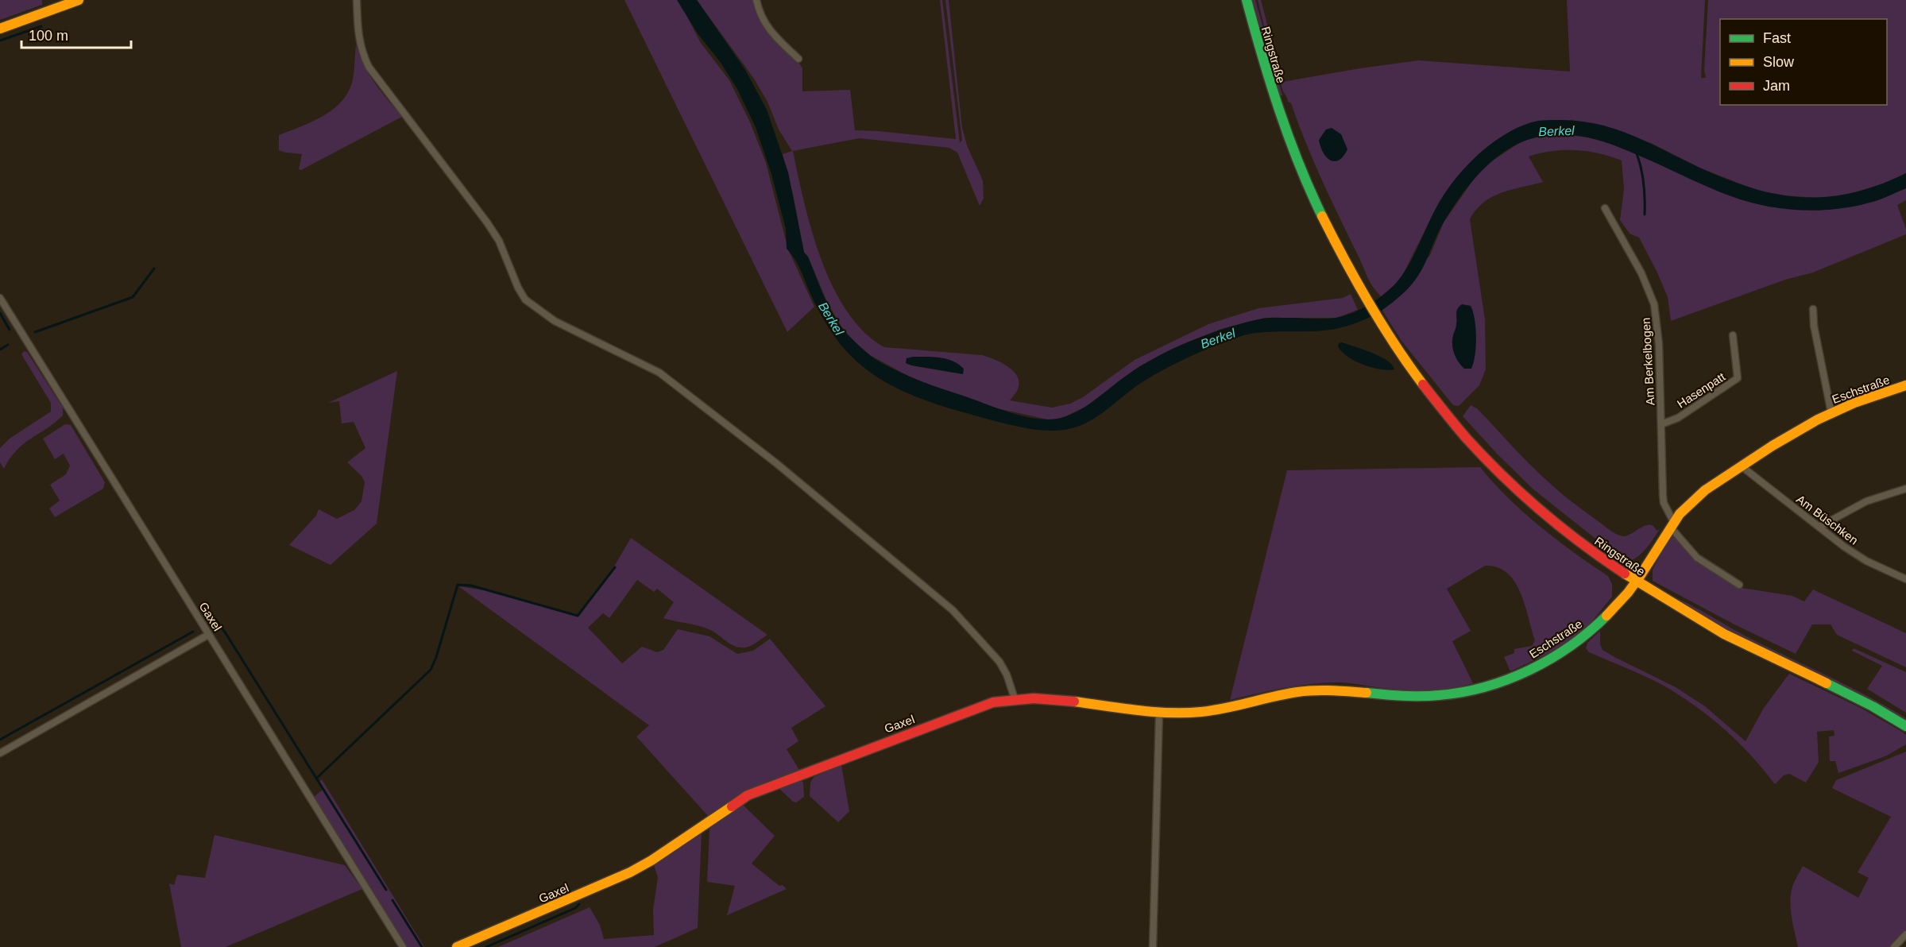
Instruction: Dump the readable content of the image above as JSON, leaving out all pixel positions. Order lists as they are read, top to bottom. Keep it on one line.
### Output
{"streets":{"street":["Ringstraße","Am Berkelbogen","Eschstraße","Hasenpatt","Am Büschken","Gaxel"]},"crossings":[["Ringstraße","Eschstraße"],["Am Berkelbogen","Eschstraße"],["Am Berkelbogen","Hasenpatt"],["Eschstraße","Am Büschken"],["Eschstraße","Gaxel"]],"water":["Berkel"],"legend":["Fast","Slow","Jam"],"scale_bar":"100 m"}
